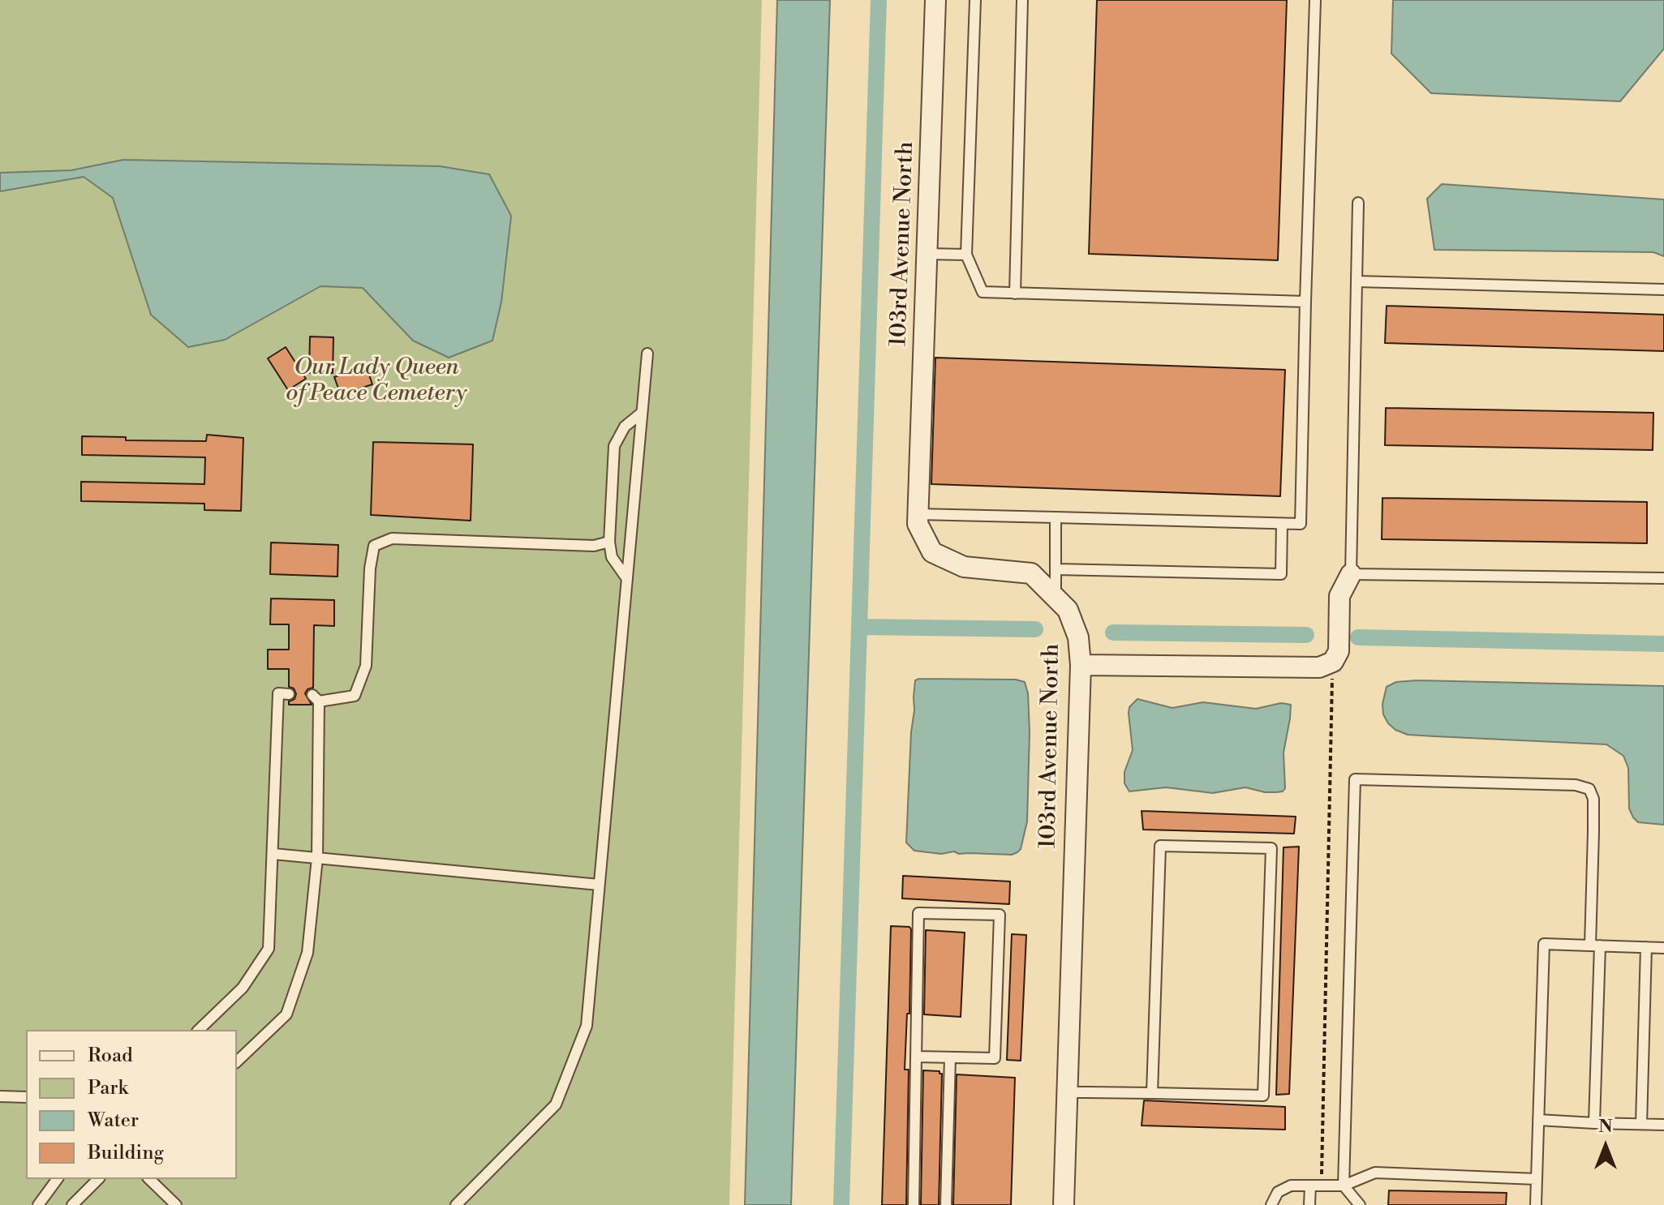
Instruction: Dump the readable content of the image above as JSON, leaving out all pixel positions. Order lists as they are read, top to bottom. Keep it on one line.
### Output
{"streets":{"street":["103rd Avenue North"]},"parks":["Our Lady Queen of Peace Cemetery"],"legend":["Road","Park","Water","Building"],"north":"top"}
